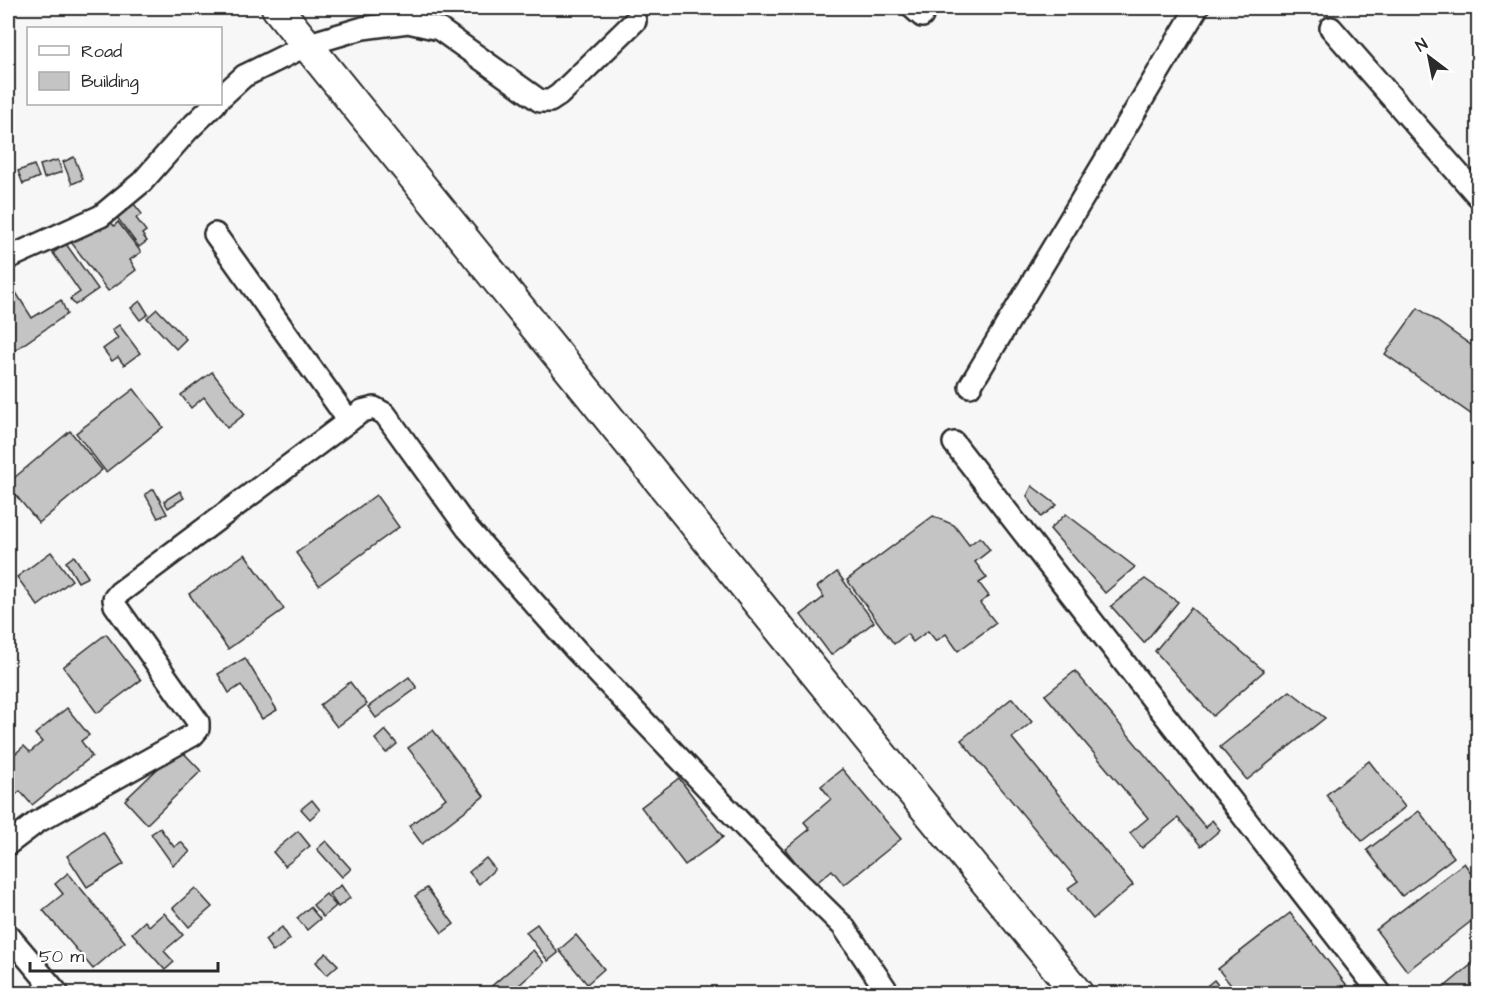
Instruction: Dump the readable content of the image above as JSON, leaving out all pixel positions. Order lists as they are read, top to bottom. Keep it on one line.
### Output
{"legend":["Road","Building"],"scale_bar":"50 m","north":"top left"}
